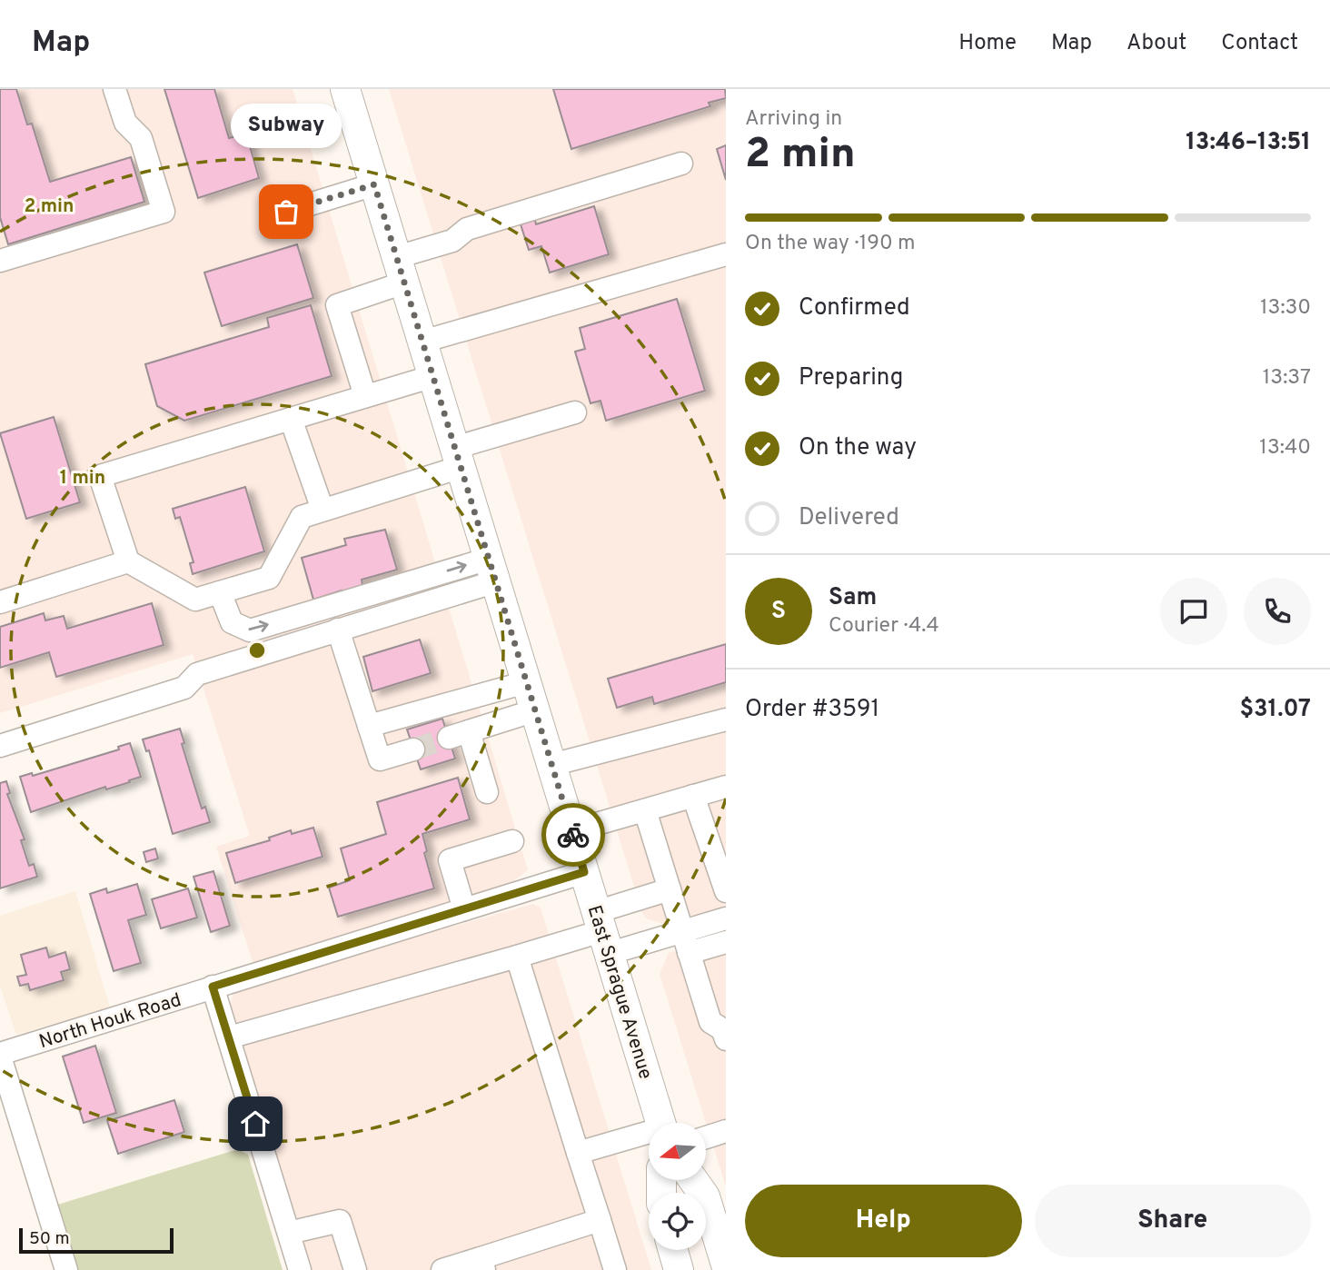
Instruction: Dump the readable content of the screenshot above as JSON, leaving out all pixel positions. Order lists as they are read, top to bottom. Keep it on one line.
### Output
{"streets":{"main road":["East Sprague Avenue"],"street":["North Houk Road"]},"crossings":[["East Sprague Avenue","North Houk Road"]],"places":["Subway"],"scale_bar":"50 m","north":"left","page":{"header":"Map","nav":["Home","Map","About","Contact"],"heading":["2 min","Arriving in","13:46–13:51"],"panel":["Sam","Courier · 4.4","Order #3591","$31.07"],"bubble":"Subway","bar":"On the way · 190 m","list":[["Confirmed","13:30"],["Preparing","13:37"],["On the way","13:40"],"Delivered"],"round":"S","buttons":["Help","Share"],"scale":"50 m"},"rings":["2 min","1 min"]}
